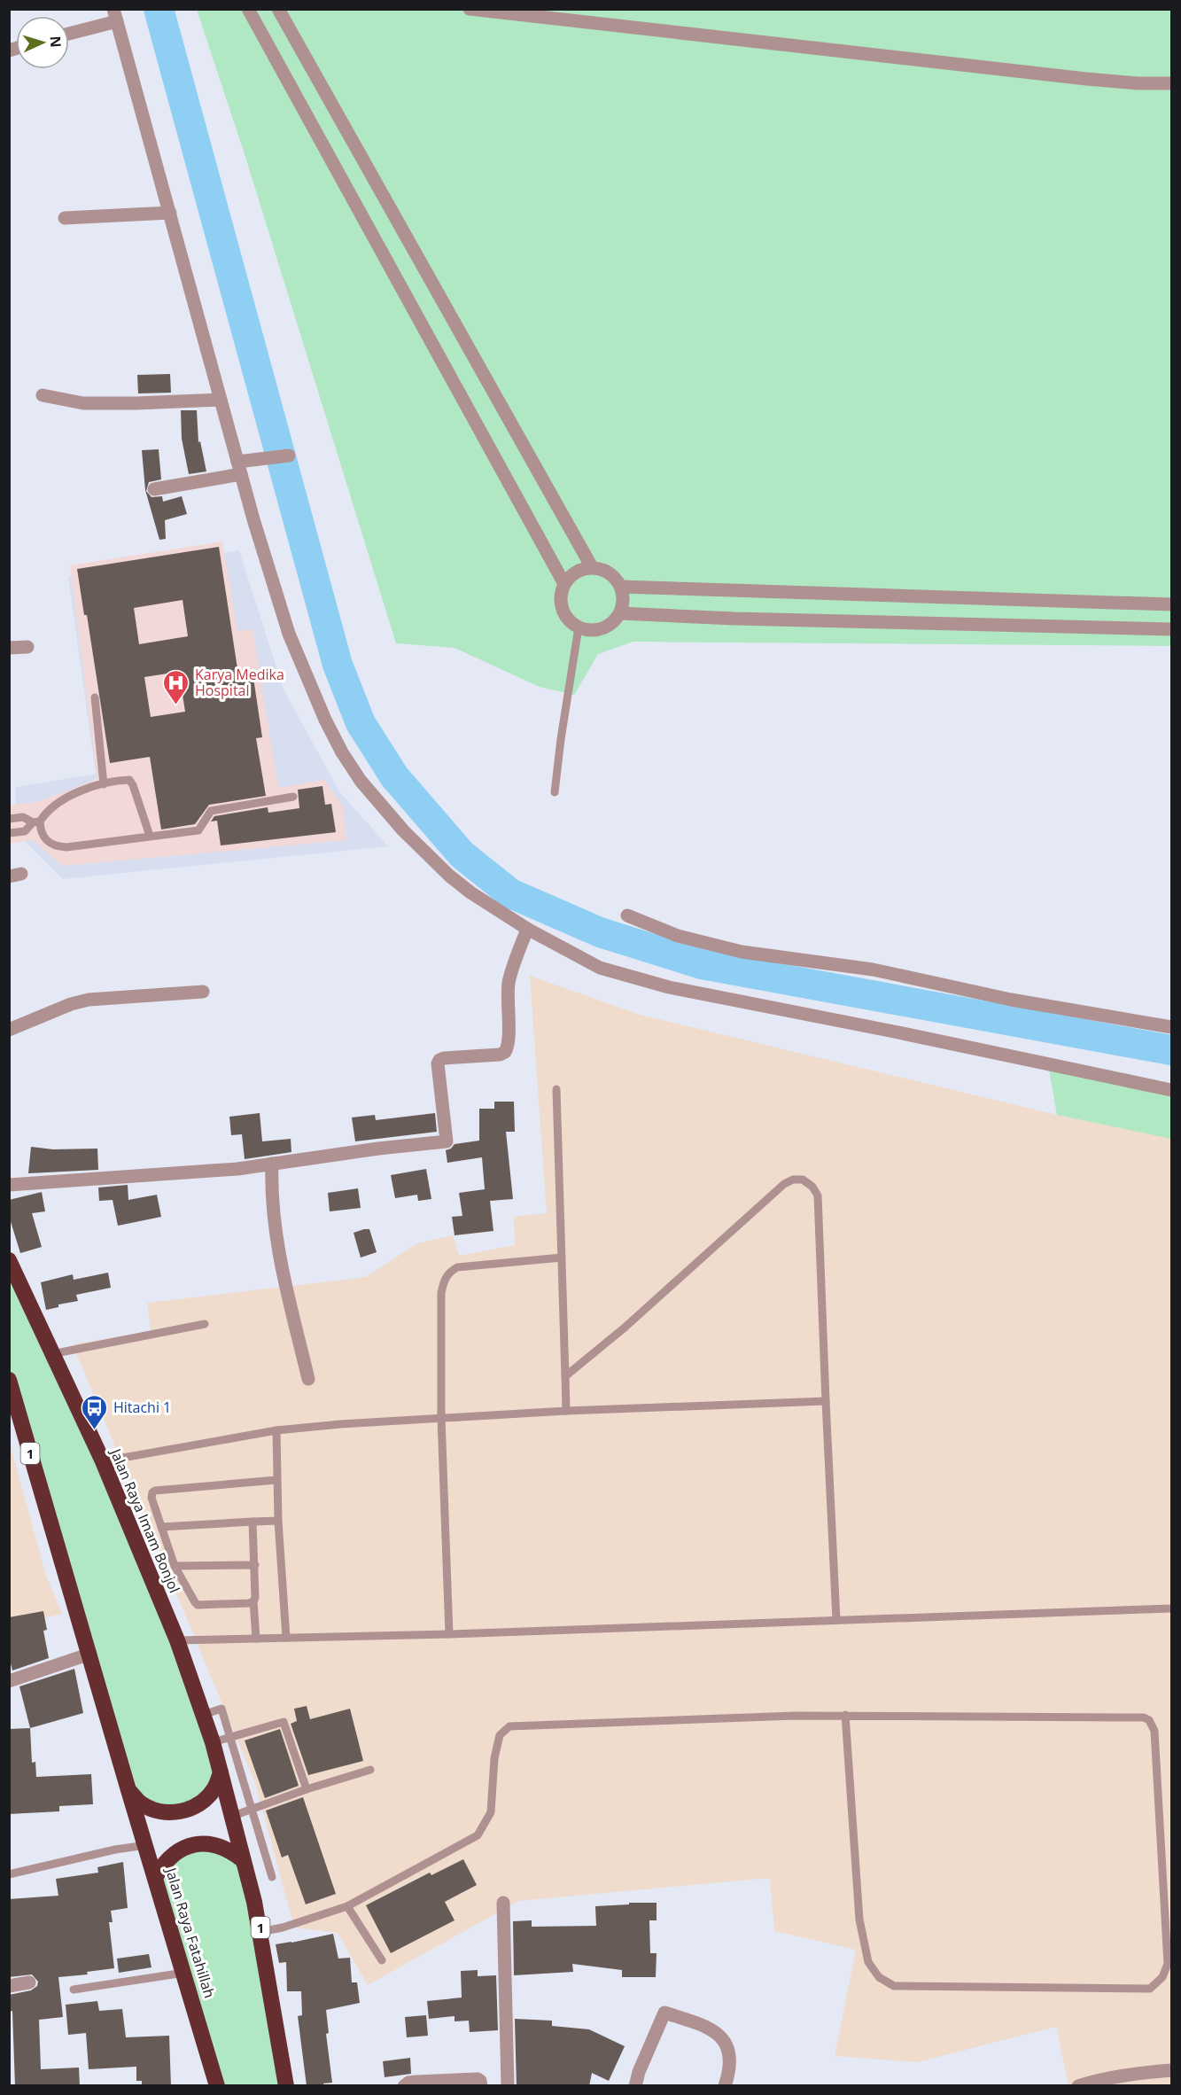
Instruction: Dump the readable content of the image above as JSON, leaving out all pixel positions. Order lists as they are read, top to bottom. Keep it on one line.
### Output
{"streets":{"highway":["1","Jalan Raya Imam Bonjol","Jalan Raya Fatahillah"]},"crossings":[["1","Jalan Raya Imam Bonjol"],["1","Jalan Raya Fatahillah"]],"places":{"hospital":["Karya Medika Hospital"],"bus stop":["Hitachi 1"]},"north":"right"}
